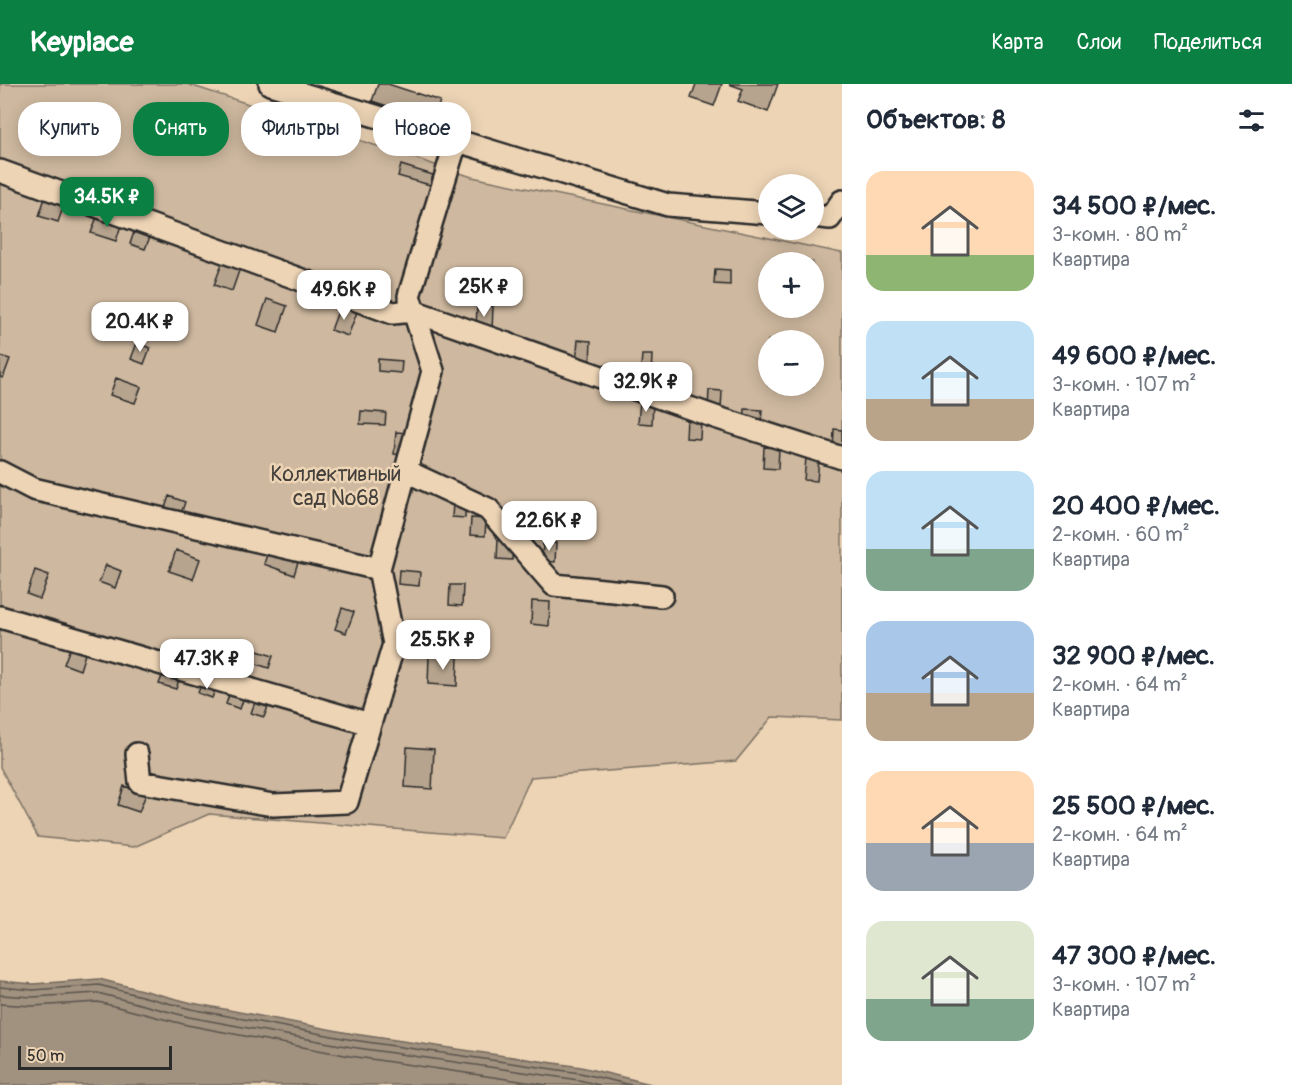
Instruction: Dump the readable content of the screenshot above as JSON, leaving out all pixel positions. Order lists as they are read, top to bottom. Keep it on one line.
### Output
{"parks":["Коллективный сад №68"],"scale_bar":"50 m","page":{"header":"Keyplace","nav":["Карта","Слои","Поделиться"],"heading":"Объектов: 8","chip":["Купить","Снять","Фильтры","Новое"],"list":[{"name":"34 500 ₽/мес.","note":"3-комн. · 80 m² · Квартира"},{"name":"49 600 ₽/мес.","note":"3-комн. · 107 m² · Квартира"},{"name":"20 400 ₽/мес.","note":"2-комн. · 60 m² · Квартира"},{"name":"32 900 ₽/мес.","note":"2-комн. · 64 m² · Квартира"},{"name":"25 500 ₽/мес.","note":"2-комн. · 64 m² · Квартира"},{"name":"47 300 ₽/мес.","note":"3-комн. · 107 m² · Квартира"}],"map_buttons":["+","−"],"price":["34.5K ₽","25K ₽","49.6K ₽","20.4K ₽","32.9K ₽","22.6K ₽","25.5K ₽","47.3K ₽"],"scale":"50 m"}}
